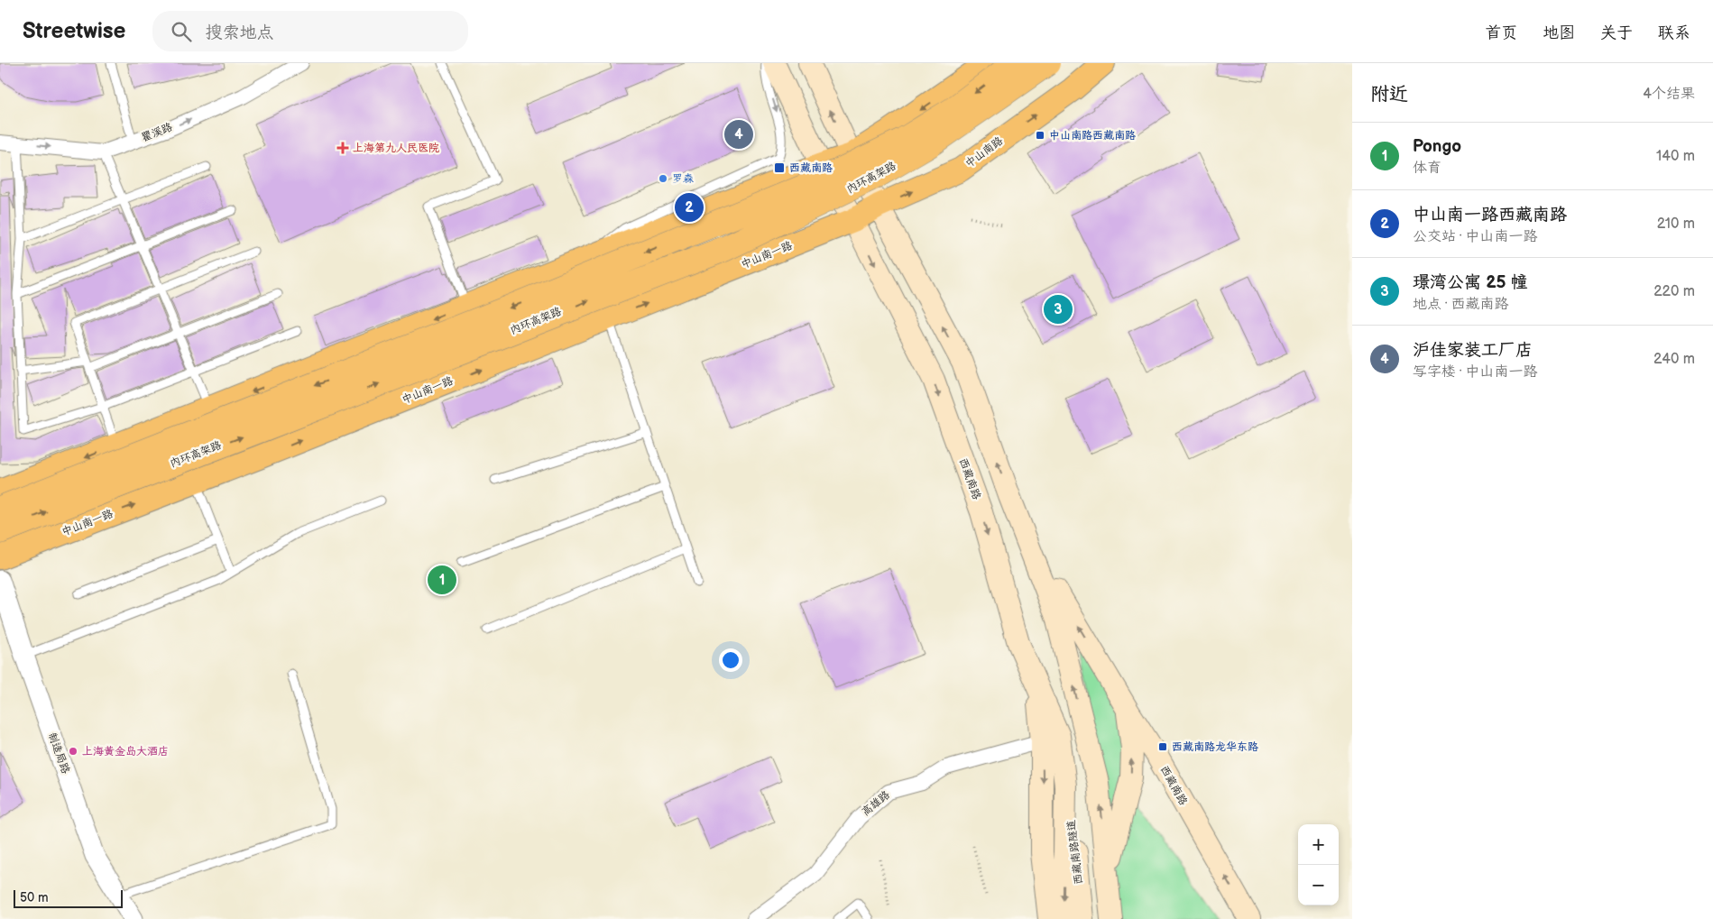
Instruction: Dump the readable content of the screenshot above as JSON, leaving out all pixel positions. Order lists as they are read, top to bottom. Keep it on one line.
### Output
{"streets":{"highway":["内环高架路"],"main road":["中山南路","中山南一路","西藏南路","西藏南路隧道"],"street":["瞿溪路","制造局路","高雄路"]},"crossings":[["中山南路","中山南一路"],["中山南路","西藏南路"],["中山南一路","西藏南路"],["西藏南路","高雄路"],["西藏南路","西藏南路隧道"]],"one_way":["瞿溪路"],"places":{"transit":["中山南路西藏南路","西藏南路","西藏南路龙华东路"],"health":["上海第九人民医院"],"other":["罗森","上海黄金岛大酒店"]},"scale_bar":"50 m","page":{"header":"Streetwise","search":"搜索地点","nav":["首页","地图","关于","联系"],"heading":["附近","4个结果"],"pins":["4","2","3","1"],"list":[{"mark":"1","name":"Pongo","note":"体育","value":"140 m"},{"mark":"2","name":"中山南一路西藏南路","note":"公交站 · 中山南一路","value":"210 m"},{"mark":"3","name":"璟湾公寓 25 幢","note":"地点 · 西藏南路","value":"220 m"},{"mark":"4","name":"沪佳家装工厂店","note":"写字楼 · 中山南一路","value":"240 m"}],"map_buttons":["+","−"],"scale":"50 m"}}
